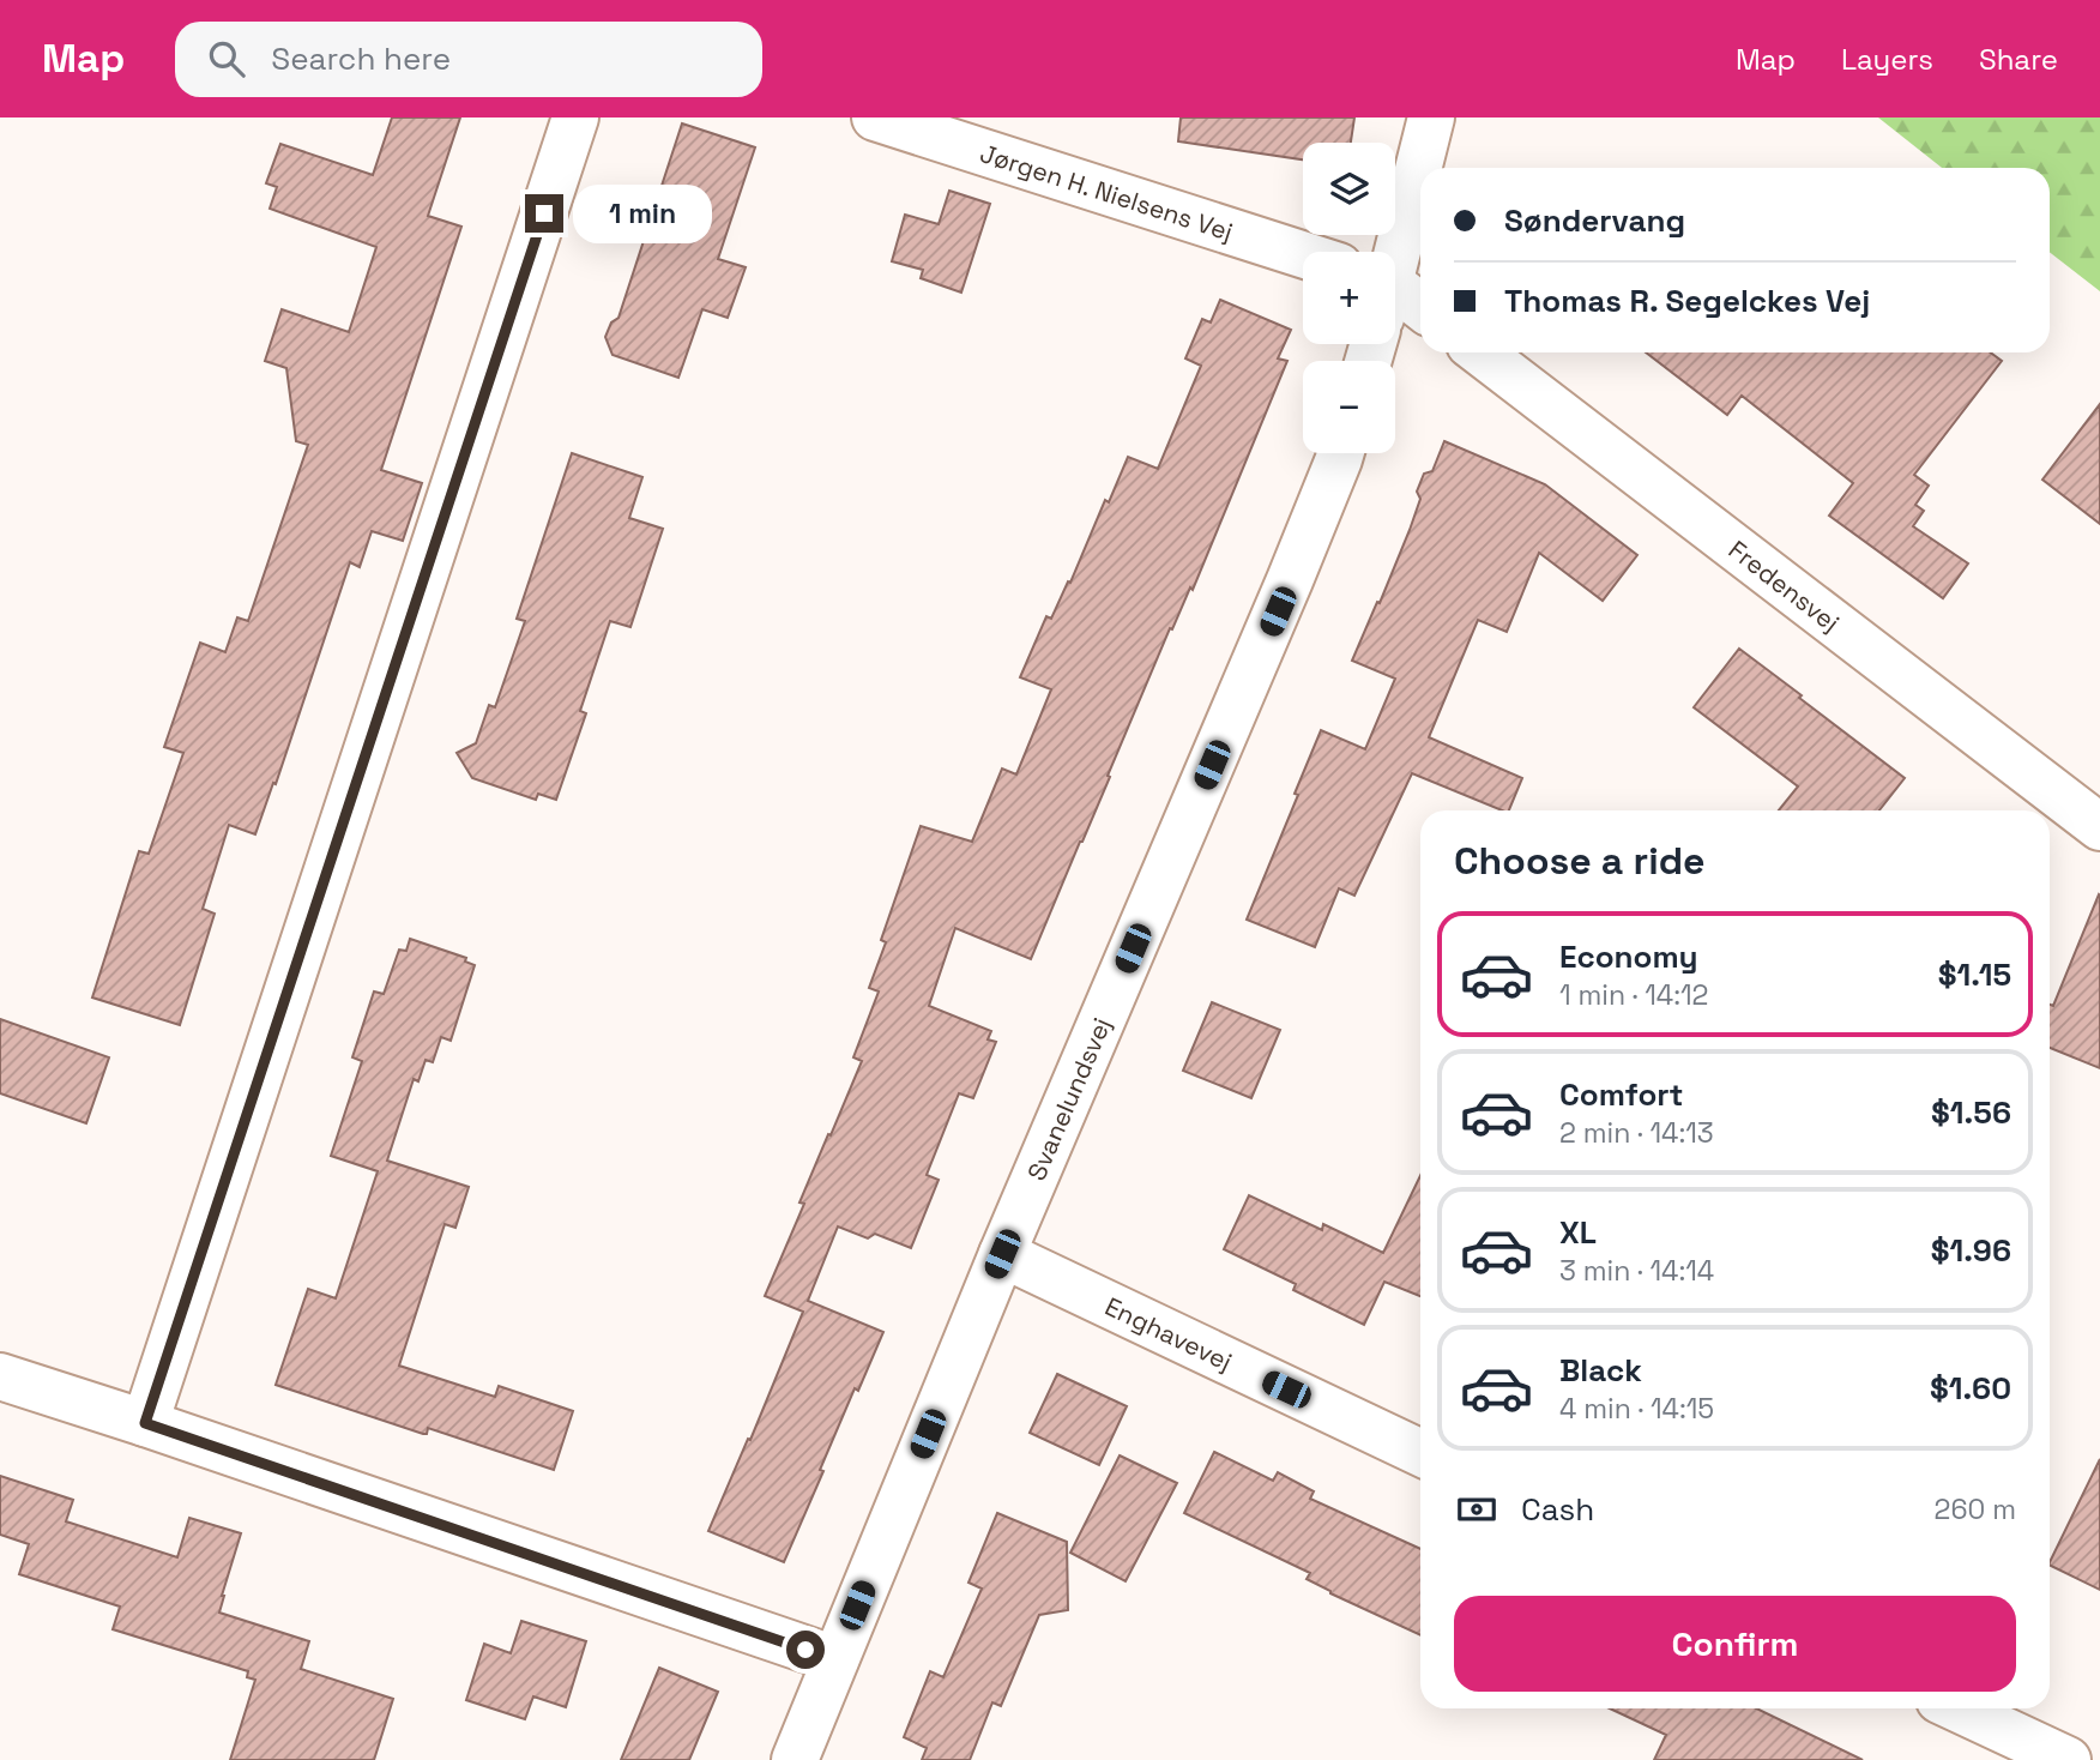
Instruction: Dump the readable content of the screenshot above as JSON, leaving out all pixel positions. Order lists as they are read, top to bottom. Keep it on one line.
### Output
{"streets":{"street":["Jørgen H. Nielsens Vej","Fredensvej","Svanelundsvej","Enghavevej"]},"crossings":[["Svanelundsvej","Enghavevej"]],"page":{"header":"Map","search":"Search here","nav":["Map","Layers","Share"],"map_buttons":["+","−"],"banner":["Søndervang","Thomas R. Segelckes Vej"],"bubble":"1 min","heading":"Choose a ride","list":[{"name":"Economy","note":"1 min · 14:12","value":"$1.15"},{"name":"Comfort","note":"2 min · 14:13","value":"$1.56"},{"name":"XL","note":"3 min · 14:14","value":"$1.96"},{"name":"Black","note":"4 min · 14:15","value":"$1.60"}],"pay":["Cash","260 m"],"buttons":"Confirm"}}
